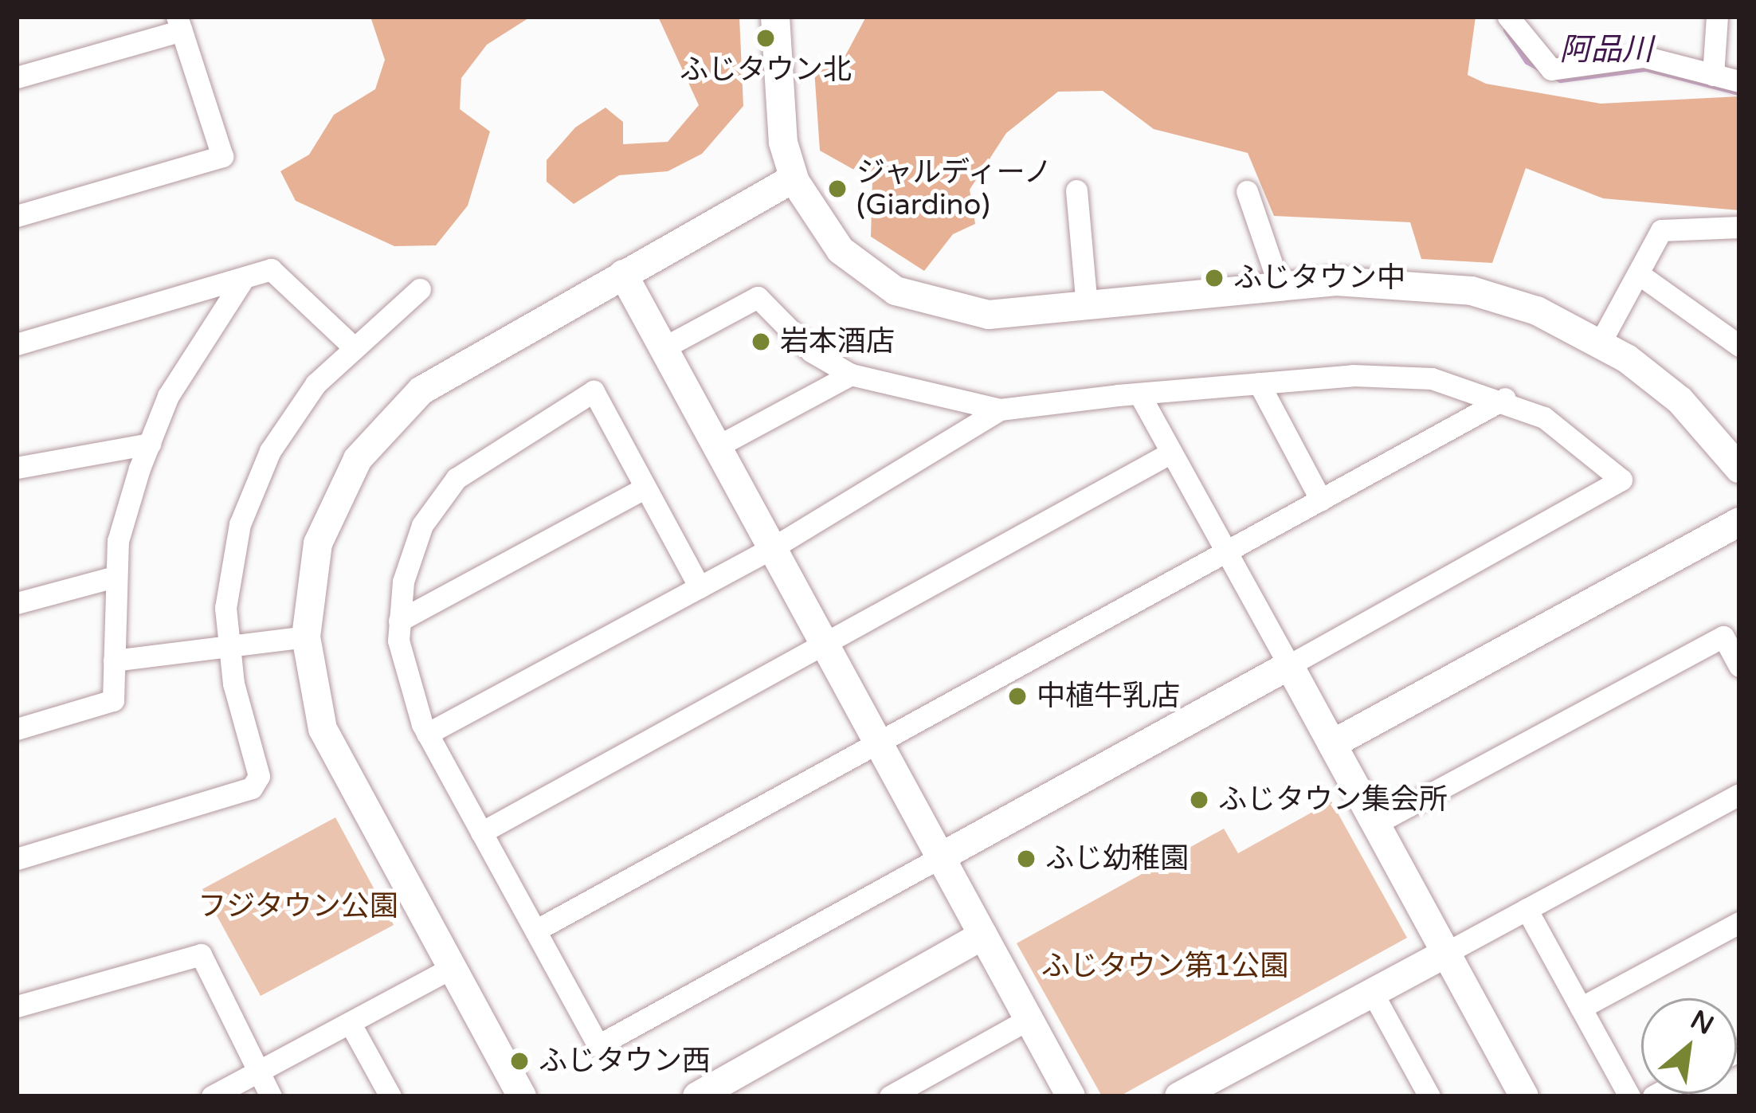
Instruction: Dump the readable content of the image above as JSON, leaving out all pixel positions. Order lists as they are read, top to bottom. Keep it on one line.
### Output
{"water":["阿品川"],"parks":["フジタウン公園","ふじタウン第1公園"],"places":["ふじタウン北","ジャルディーノ (Giardino)","ふじタウン中","岩本酒店","中植牛乳店","ふじタウン集会所","ふじ幼稚園","ふじタウン西"],"north":"top right"}
